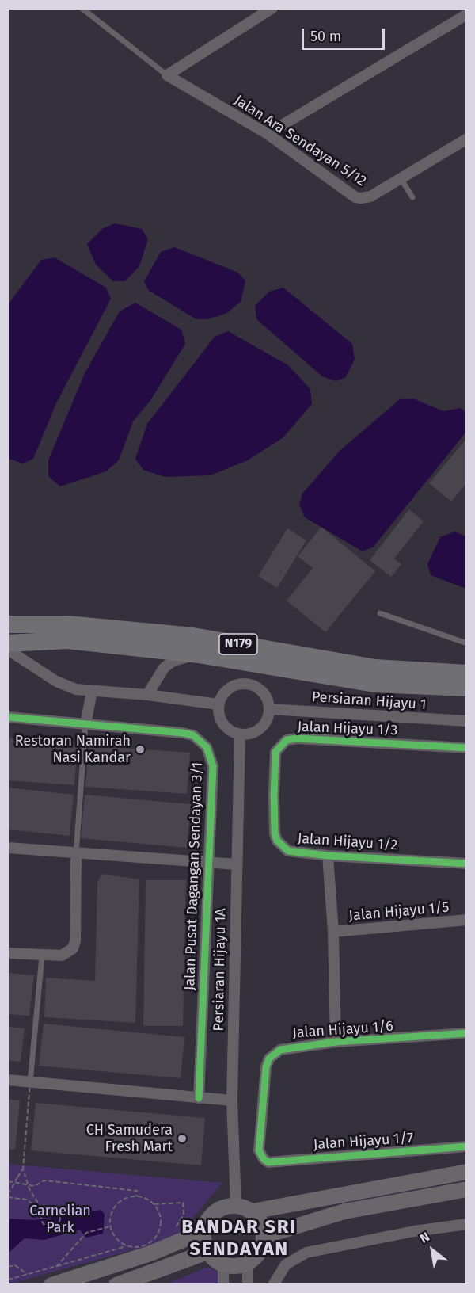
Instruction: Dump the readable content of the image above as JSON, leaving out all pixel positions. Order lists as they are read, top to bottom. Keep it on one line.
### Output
{"streets":{"main road":["N179"],"street":["Jalan Ara Sendayan 5/12","Persiaran Hijayu 1","Jalan Hijayu 1/3","Jalan Hijayu 1/2","Jalan Pusat Dagangan Sendayan 3/1","Jalan Hijayu 1/5","Persiaran Hijayu 1A","Jalan Hijayu 1/6","Jalan Hijayu 1/7"]},"crossings":[["Persiaran Hijayu 1","Persiaran Hijayu 1A"],["Jalan Hijayu 1/3","Jalan Hijayu 1/2"],["Jalan Hijayu 1/6","Jalan Hijayu 1/7"]],"districts":["BANDAR SRI SENDAYAN"],"parks":["Carnelian Park"],"places":["Restoran Namirah Nasi Kandar","CH Samudera Fresh Mart"],"scale_bar":"50 m","north":"top left"}
